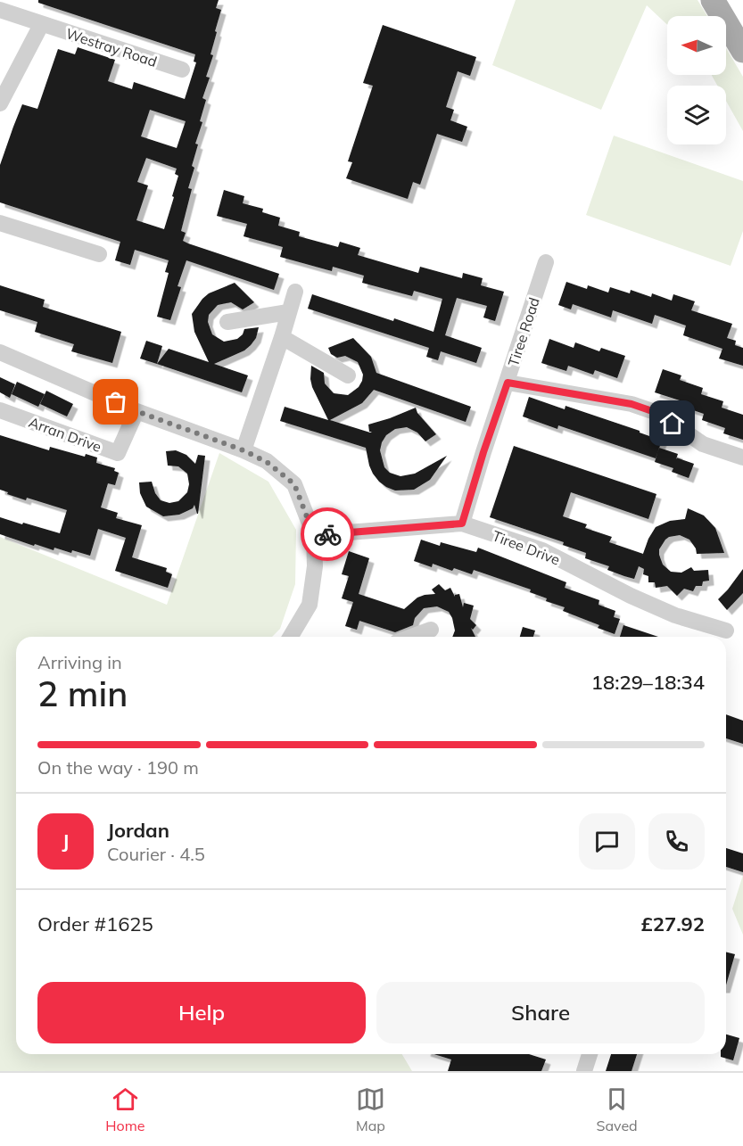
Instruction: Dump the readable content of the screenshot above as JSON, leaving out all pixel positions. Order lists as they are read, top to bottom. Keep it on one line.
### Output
{"streets":{"street":["Westray Road","Tiree Road","Arran Drive","Tiree Drive"]},"crossings":[["Tiree Road","Tiree Drive"]],"north":"left","page":{"heading":["2 min","Arriving in","18:29–18:34"],"panel":["Jordan","Courier · 4.5","Order #1625","£27.92"],"bar":"On the way · 190 m","round":"J","buttons":["Help","Share"],"tabs":["Home","Map","Saved"]}}
